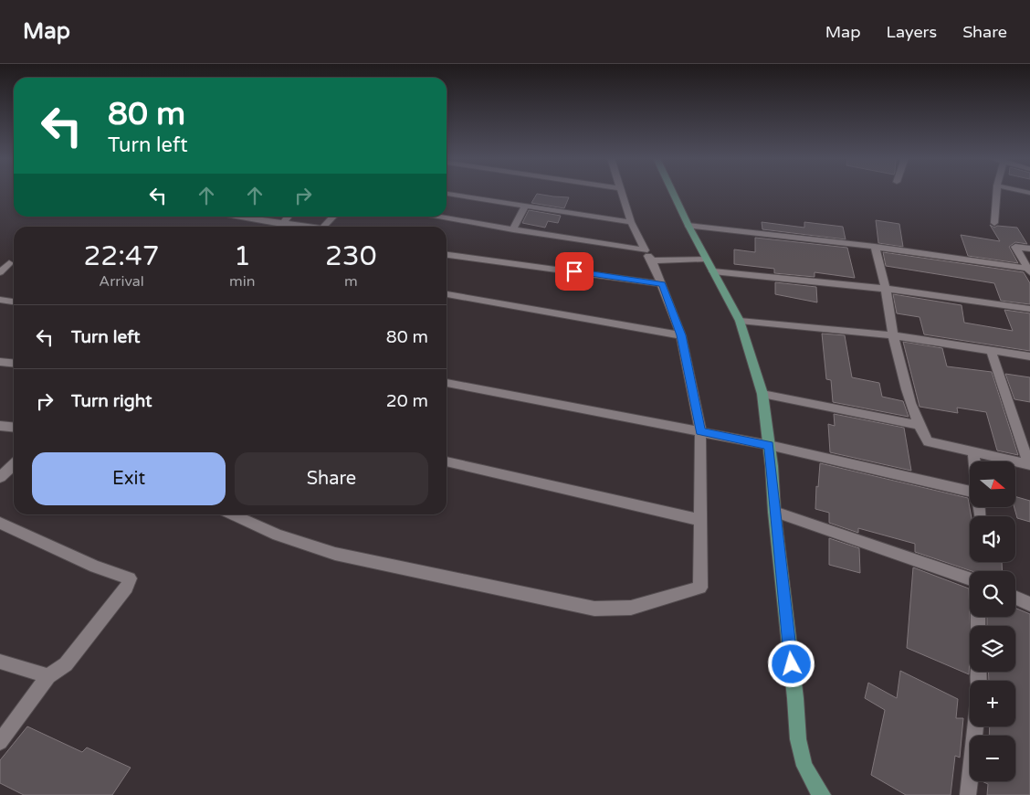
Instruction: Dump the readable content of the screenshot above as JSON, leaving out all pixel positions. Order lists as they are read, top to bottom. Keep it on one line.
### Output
{"north":"right","page":{"header":"Map","nav":["Map","Layers","Share"],"turn":["80 m","Turn left"],"eta":["22:47","Arrival","1","min","230","m"],"list":[{"name":"Turn left","value":"80 m"},{"name":"Turn right","value":"20 m"}],"buttons":["Exit","Share"],"map_buttons":["+","−"]}}
